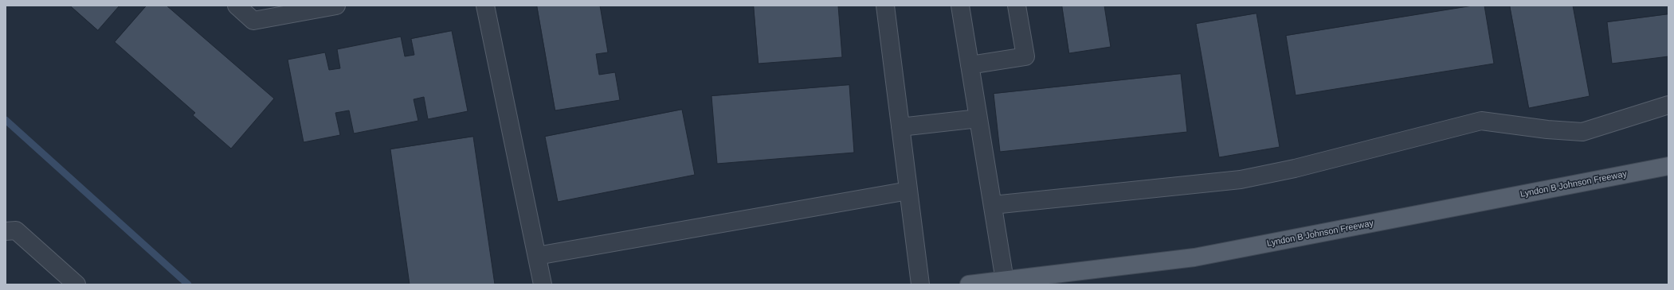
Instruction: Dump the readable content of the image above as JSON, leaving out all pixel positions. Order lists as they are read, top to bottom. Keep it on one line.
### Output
{"streets":{"main road":["Lyndon B Johnson Freeway"]}}
